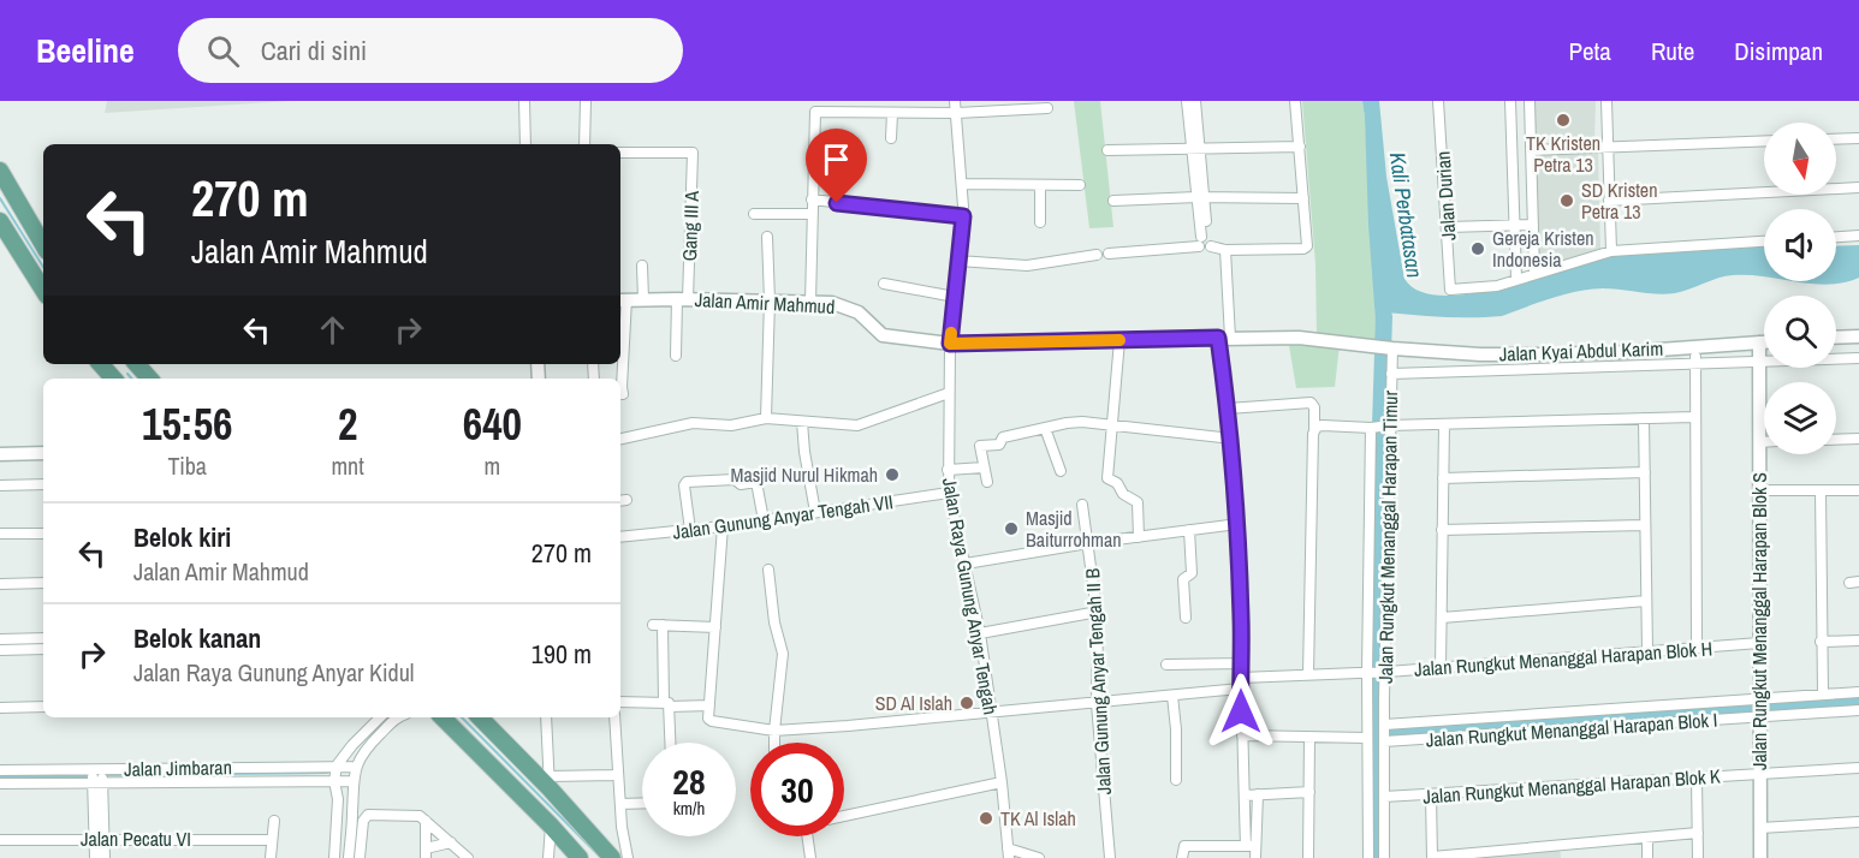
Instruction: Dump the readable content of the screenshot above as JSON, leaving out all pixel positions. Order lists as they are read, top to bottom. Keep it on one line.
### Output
{"streets":{"street":["Jalan Durian","Gang III A","Jalan Amir Mahmud","Jalan Kyai Abdul Karim","Jalan Gunung Anyar Tengah VII","Jalan Rungkut Menanggal Harapan Timur","Jalan Raya Gunung Anyar Tengah","Jalan Rungkut Menanggal Harapan Blok S","Jalan Rungkut Menanggal Harapan Blok H","Jalan Gunung Anyar Tengah II B","Jalan Rungkut Menanggal Harapan Blok I","Jalan Jimbaran","Jalan Rungkut Menanggal Harapan Blok K","Jalan Pecatu VI"]},"crossings":[["Gang III A","Jalan Amir Mahmud"],["Jalan Amir Mahmud","Jalan Kyai Abdul Karim"],["Jalan Amir Mahmud","Jalan Rungkut Menanggal Harapan Timur"],["Jalan Amir Mahmud","Jalan Raya Gunung Anyar Tengah"],["Jalan Kyai Abdul Karim","Jalan Rungkut Menanggal Harapan Timur"],["Jalan Kyai Abdul Karim","Jalan Rungkut Menanggal Harapan Blok S"],["Jalan Gunung Anyar Tengah VII","Jalan Raya Gunung Anyar Tengah"],["Jalan Rungkut Menanggal Harapan Timur","Jalan Rungkut Menanggal Harapan Blok H"],["Jalan Rungkut Menanggal Harapan Timur","Jalan Rungkut Menanggal Harapan Blok I"],["Jalan Rungkut Menanggal Harapan Timur","Jalan Rungkut Menanggal Harapan Blok K"],["Jalan Raya Gunung Anyar Tengah","Jalan Rungkut Menanggal Harapan Blok H"],["Jalan Rungkut Menanggal Harapan Blok S","Jalan Rungkut Menanggal Harapan Blok H"],["Jalan Rungkut Menanggal Harapan Blok S","Jalan Rungkut Menanggal Harapan Blok I"],["Jalan Rungkut Menanggal Harapan Blok S","Jalan Rungkut Menanggal Harapan Blok K"],["Jalan Rungkut Menanggal Harapan Blok H","Jalan Gunung Anyar Tengah II B"]],"water":["Kali Perbatasan"],"places":["TK Kristen Petra 13","SD Kristen Petra 13","Gereja Kristen Indonesia","Masjid Nurul Hikmah","Masjid Baiturrohman","SD Al Islah","TK Al Islah"],"north":"bottom","page":{"header":"Beeline","search":"Cari di sini","nav":["Peta","Rute","Disimpan"],"turn":["270 m","Jalan Amir Mahmud"],"eta":["15:56","Tiba","2","mnt","640","m"],"list":[{"name":"Belok kiri","note":"Jalan Amir Mahmud","value":"270 m"},{"name":"Belok kanan","note":"Jalan Raya Gunung Anyar Kidul","value":"190 m"}],"speed":"28 km/h","limit":"30"}}
